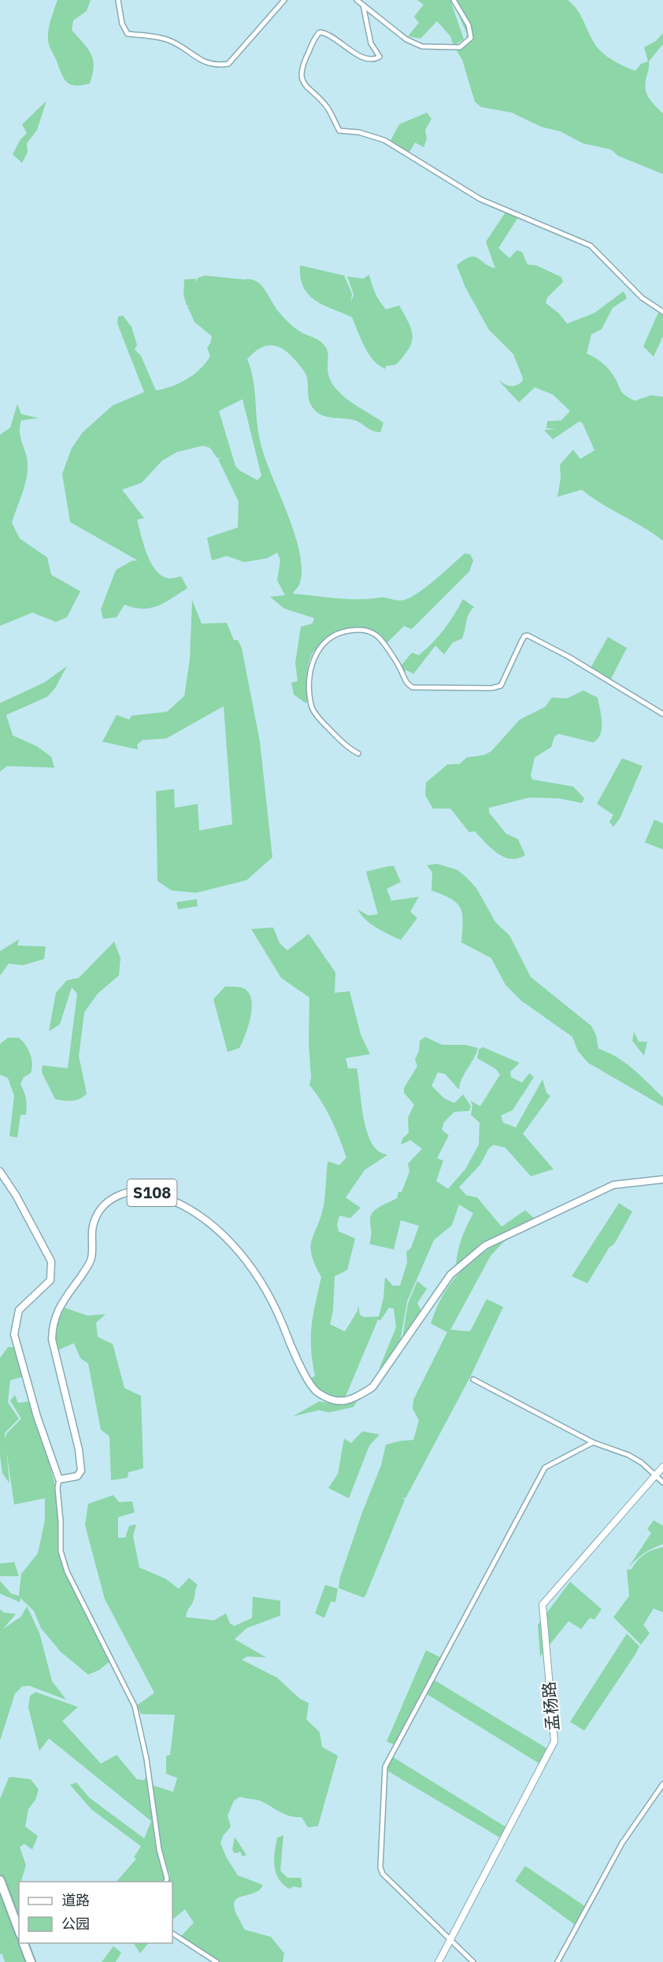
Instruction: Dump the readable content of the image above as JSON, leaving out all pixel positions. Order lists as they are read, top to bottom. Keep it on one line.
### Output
{"streets":{"main road":["S108","孟杨路"]},"legend":["道路","公园"]}
